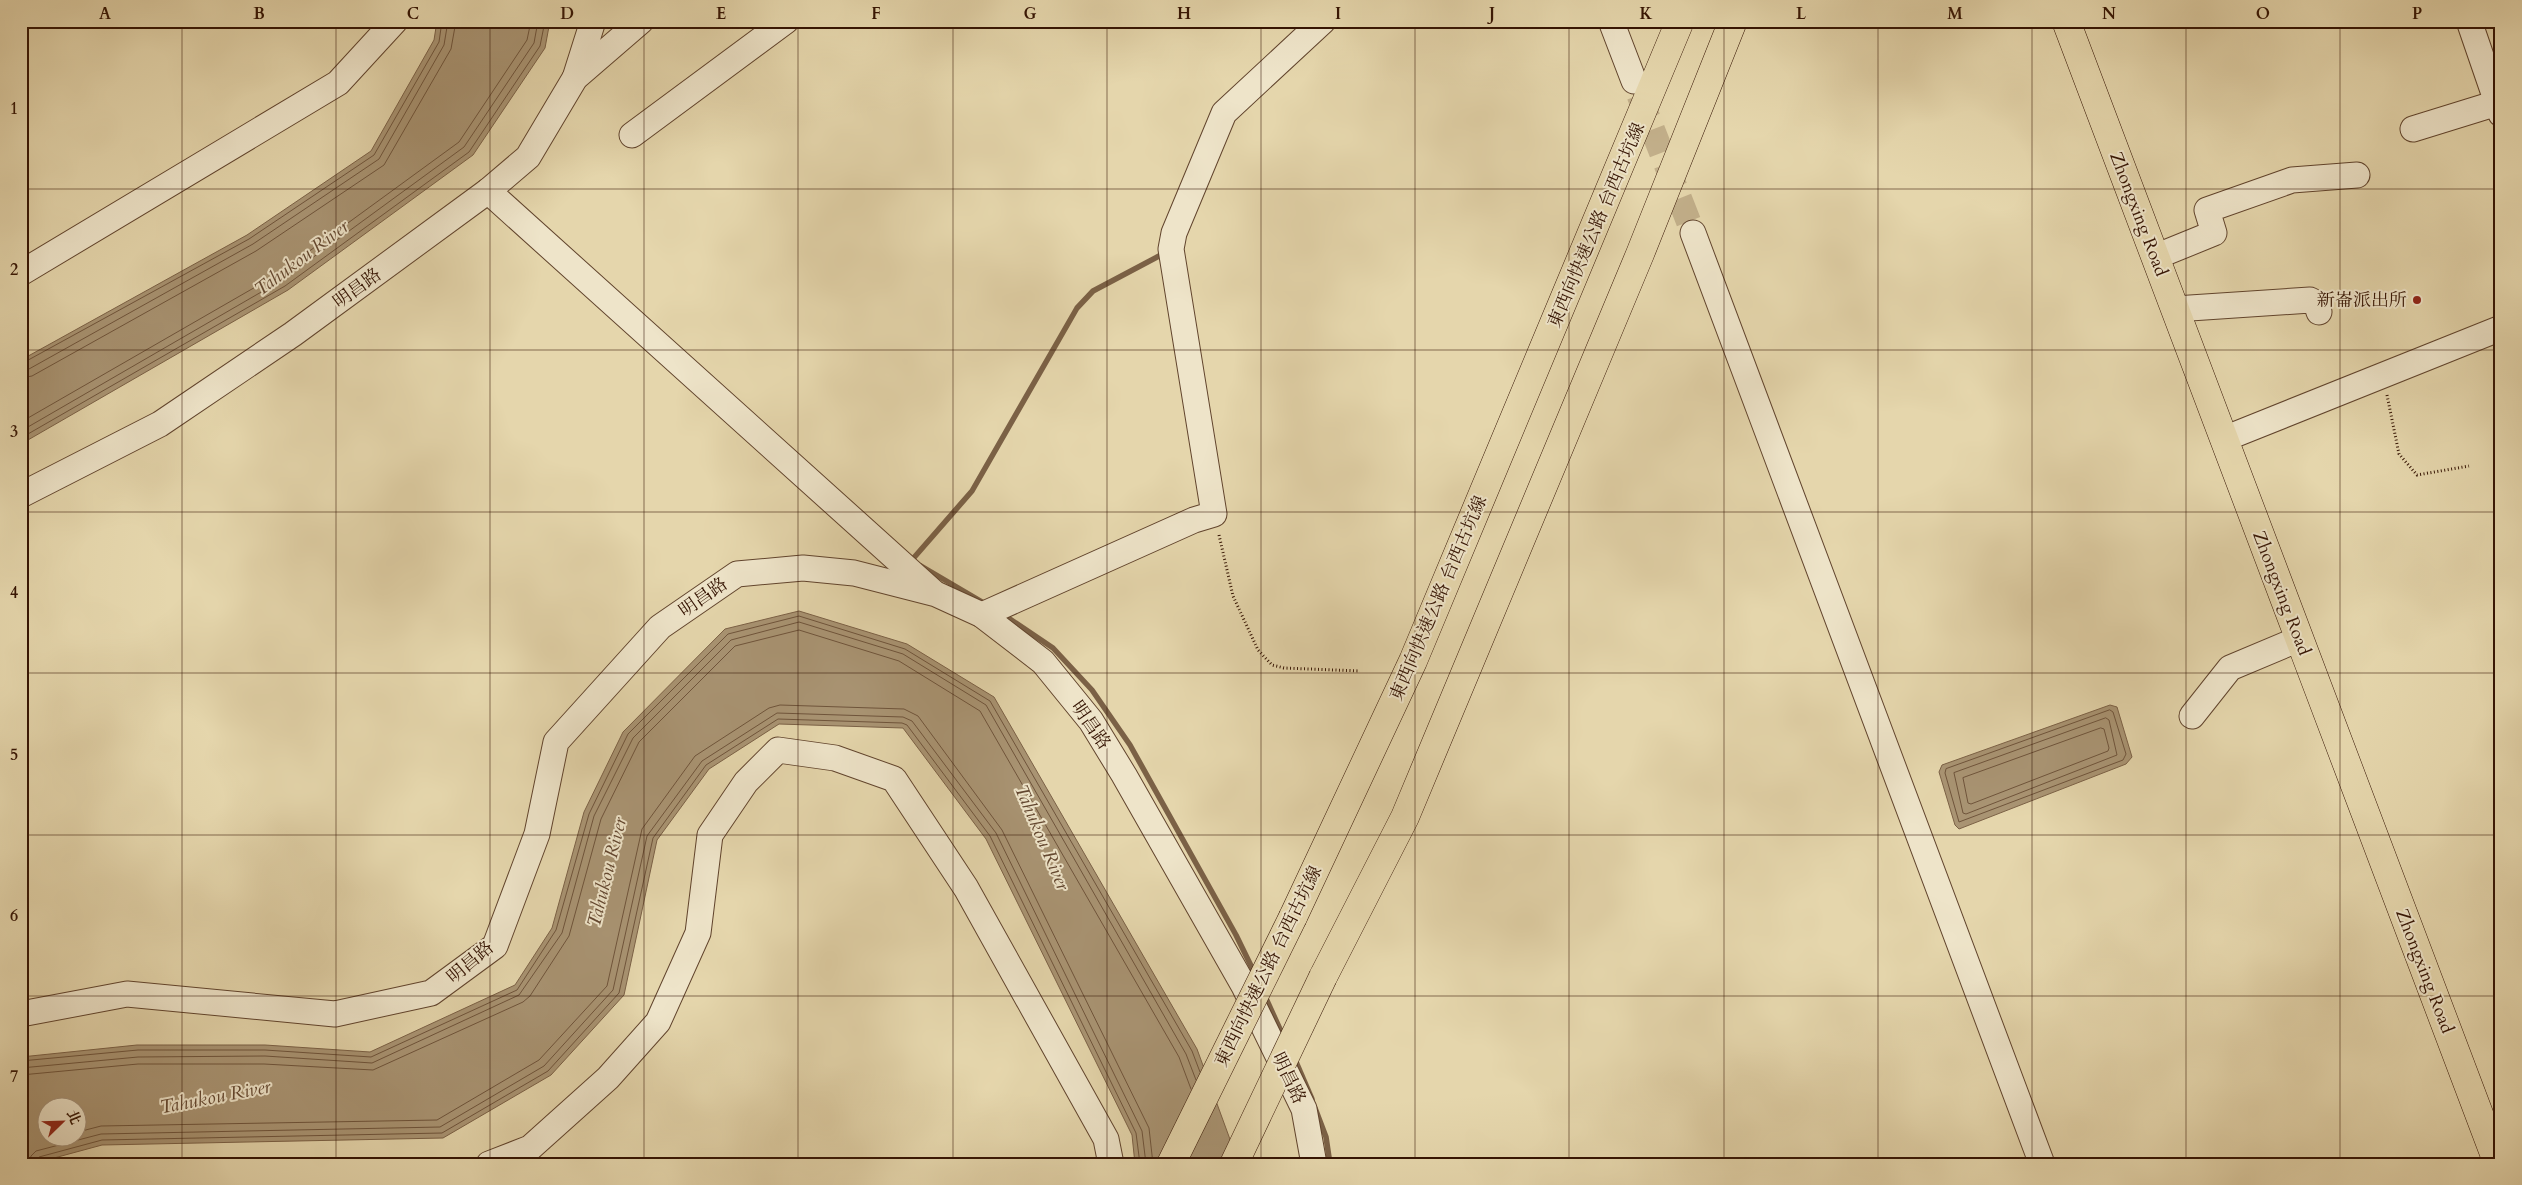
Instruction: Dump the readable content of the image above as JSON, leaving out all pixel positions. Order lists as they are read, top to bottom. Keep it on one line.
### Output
{"streets":{"main road":["Zhongxing Road","東西向快速公路 台西古坑線"],"street":["明昌路"]},"water":["Tahukou River"],"places":["新崙派出所"],"north":"top right","grid":{"columns":["A","B","C","D","E","F","G","H","I","J","K","L","M","N","O","P"],"rows":["1","2","3","4","5","6","7"]}}
